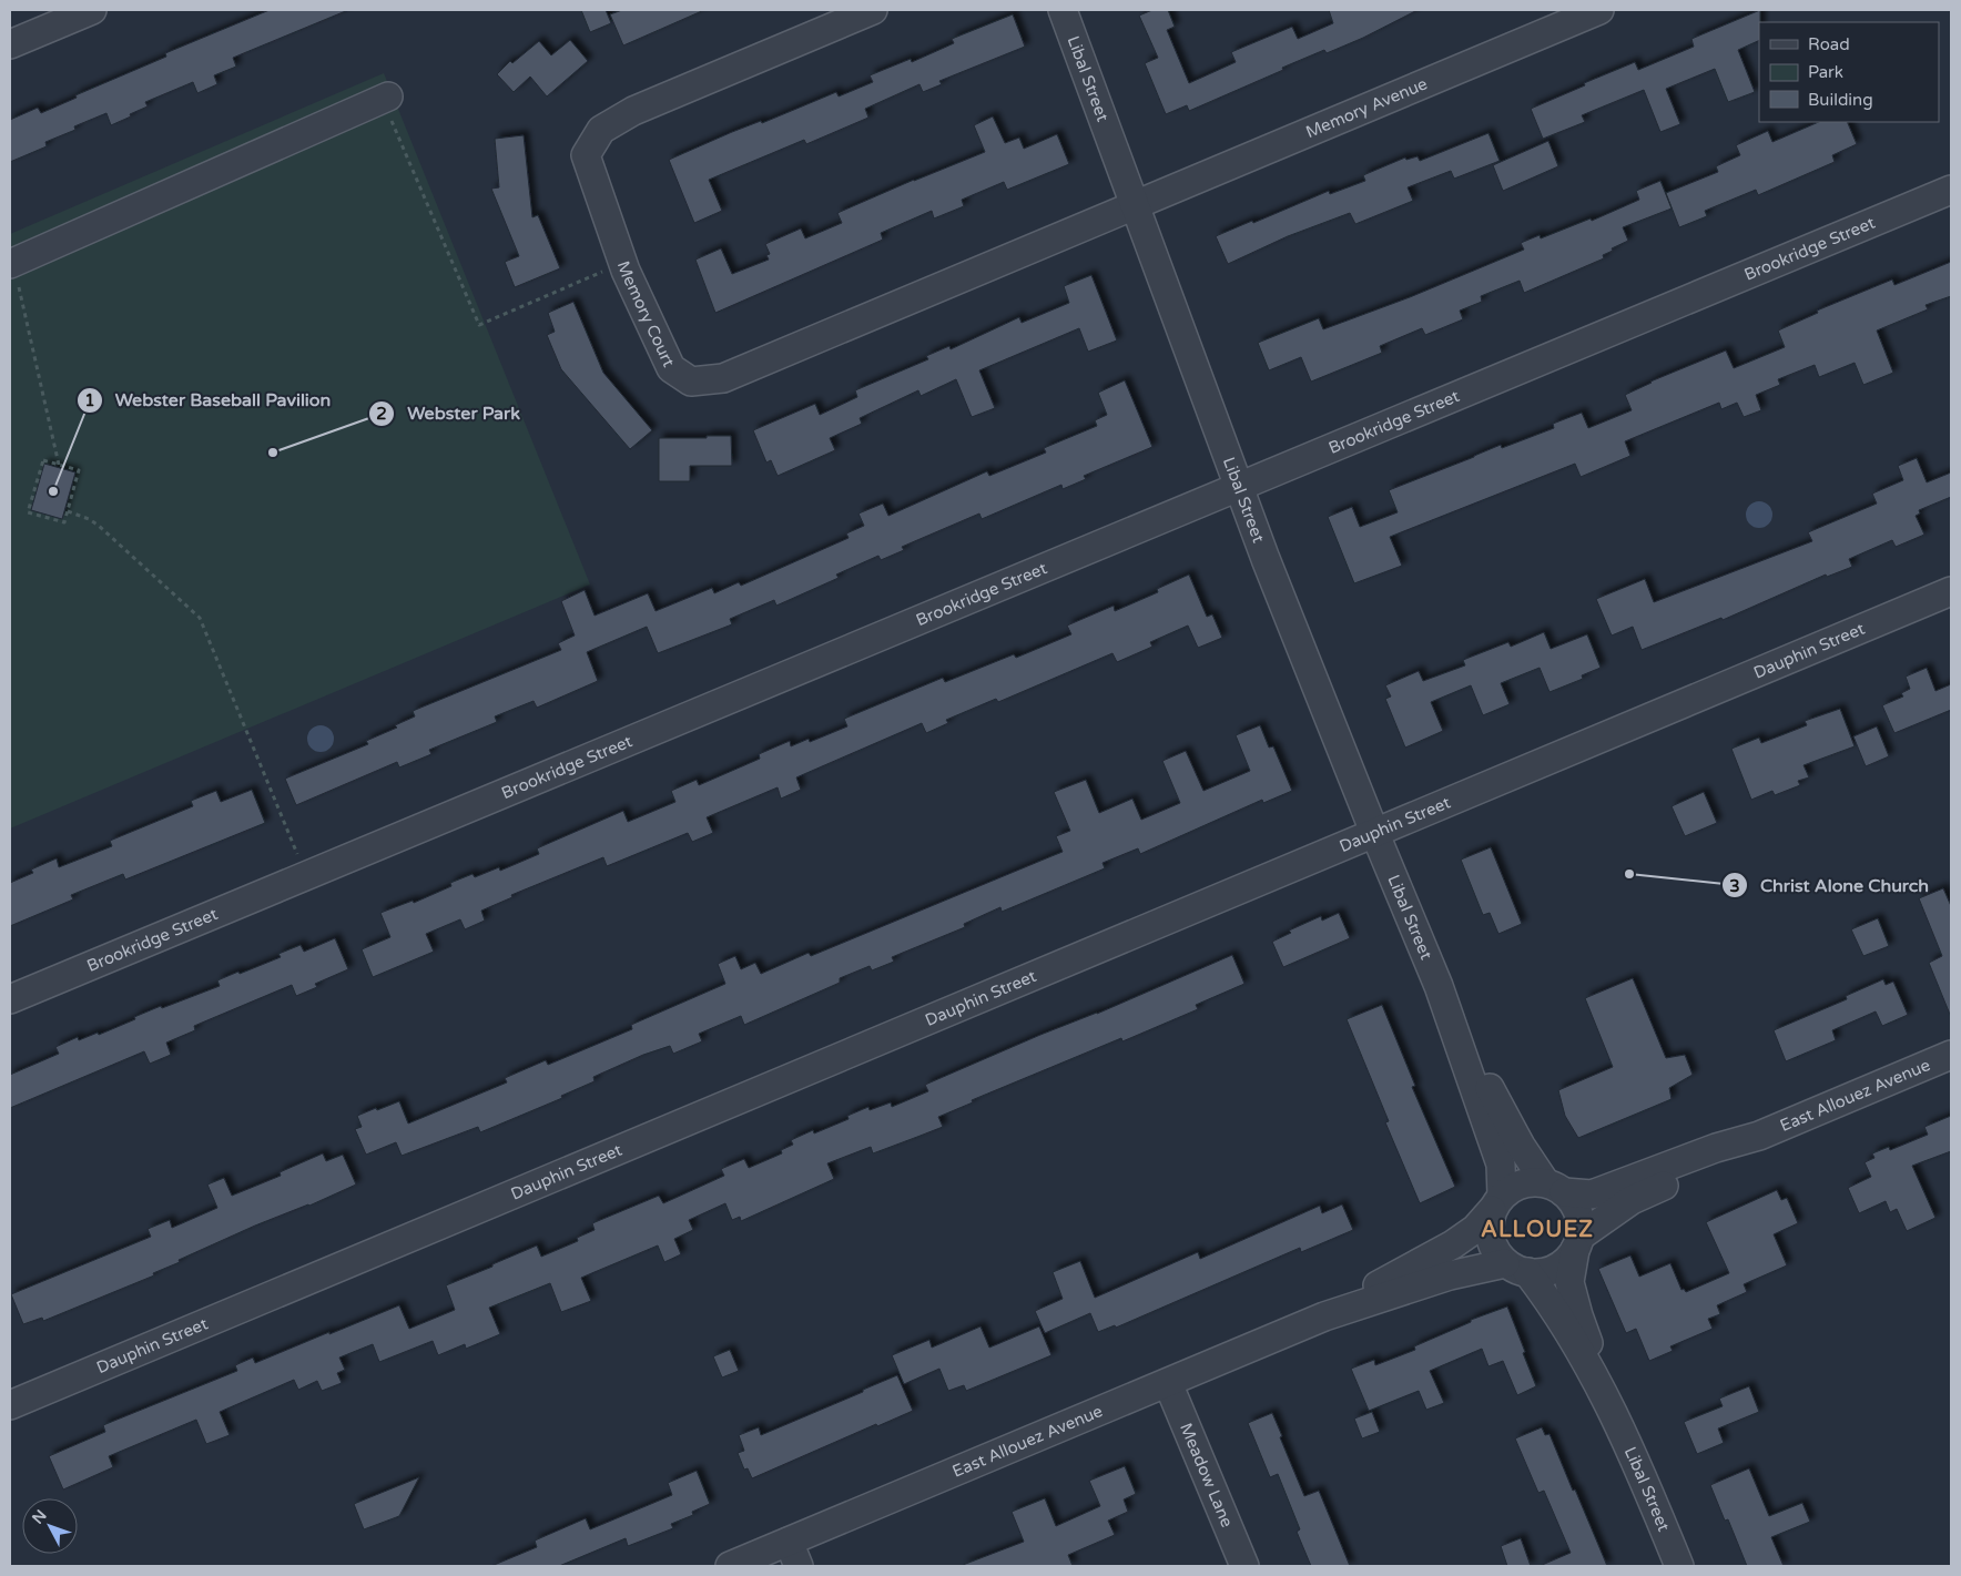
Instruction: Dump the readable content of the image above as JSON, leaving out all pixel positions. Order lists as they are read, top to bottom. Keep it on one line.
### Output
{"streets":{"street":["Libal Street","Memory Avenue","Brookridge Street","Memory Court","Dauphin Street","East Allouez Avenue","Meadow Lane"]},"crossings":[["Libal Street","Memory Avenue"],["Libal Street","Brookridge Street"],["Libal Street","Memory Court"],["Libal Street","Dauphin Street"],["Libal Street","East Allouez Avenue"],["Memory Avenue","Memory Court"],["East Allouez Avenue","Meadow Lane"]],"districts":["ALLOUEZ"],"places":["Webster Park","Webster Baseball Pavilion","Christ Alone Church"],"legend":["Road","Park","Building"],"north":"top left"}
